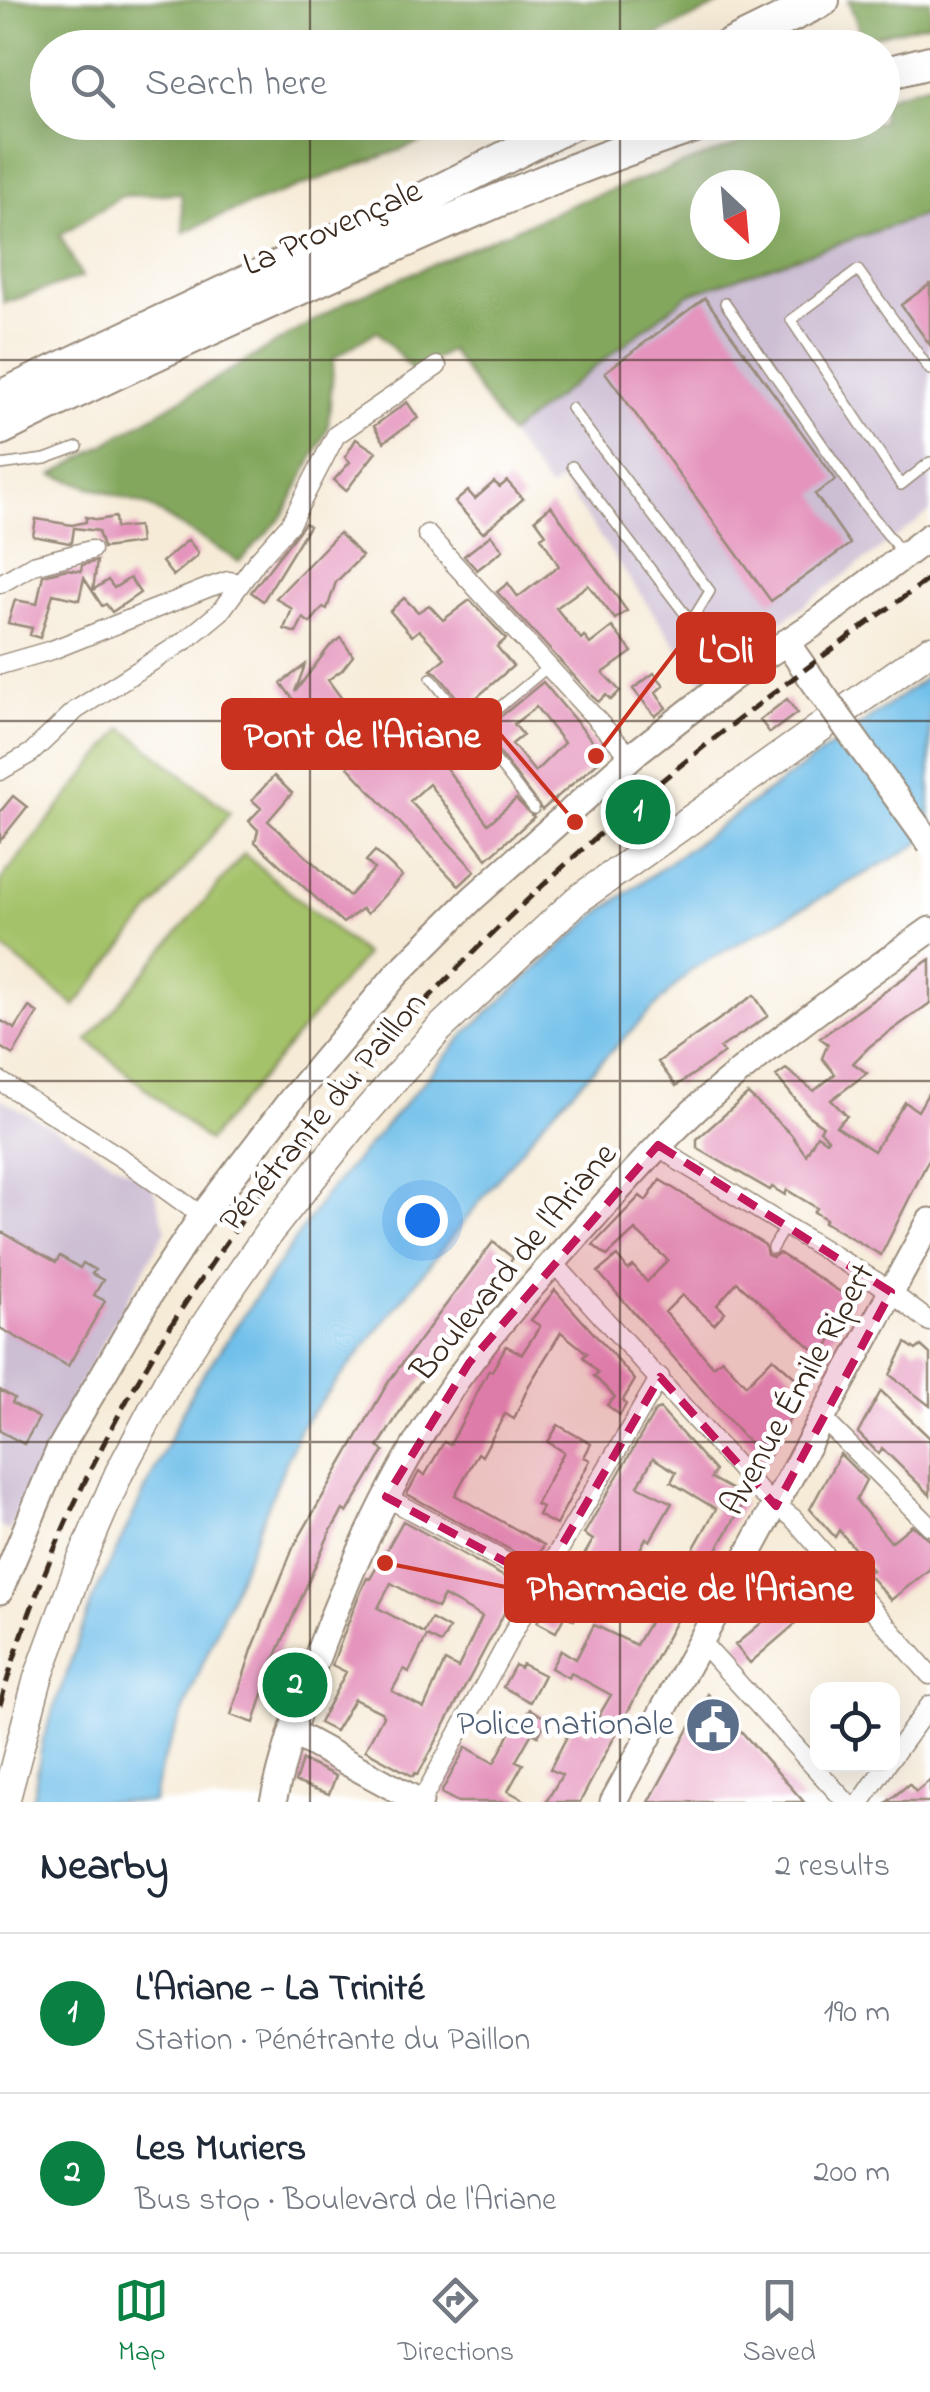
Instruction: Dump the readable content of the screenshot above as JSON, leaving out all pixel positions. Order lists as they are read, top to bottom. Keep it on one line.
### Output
{"streets":{"highway":["La Provençale"],"main road":["Pénétrante du Paillon"],"street":["Boulevard de l'Ariane","Avenue Émile Ripert"]},"places":{"other":["L'Oli","Pont de l'Ariane","Pharmacie de l'Ariane"],"public building":["Police nationale"]},"north":"bottom right","page":{"search":"Search here","pins":["1","2"],"heading":["Nearby","2 results"],"list":[{"mark":"1","name":"L'Ariane - La Trinité","note":"Station · Pénétrante du Paillon","value":"190 m"},{"mark":"2","name":"Les Muriers","note":"Bus stop · Boulevard de l'Ariane","value":"200 m"}],"nav":["Map","Directions","Saved"]}}
